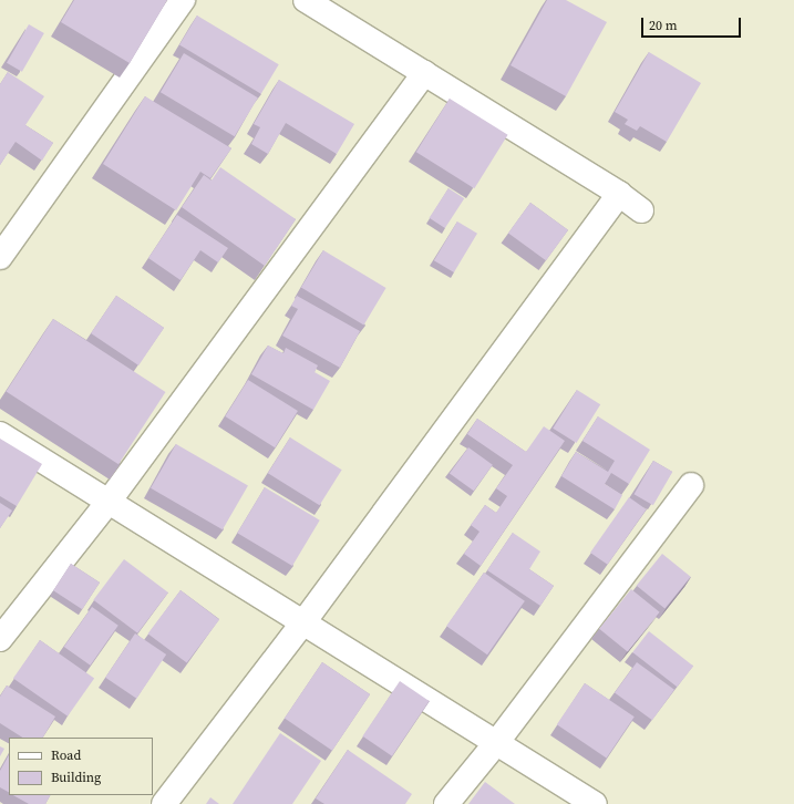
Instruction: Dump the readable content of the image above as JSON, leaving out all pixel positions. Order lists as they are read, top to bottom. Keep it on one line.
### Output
{"legend":["Road","Building"],"scale_bar":"20 m"}
